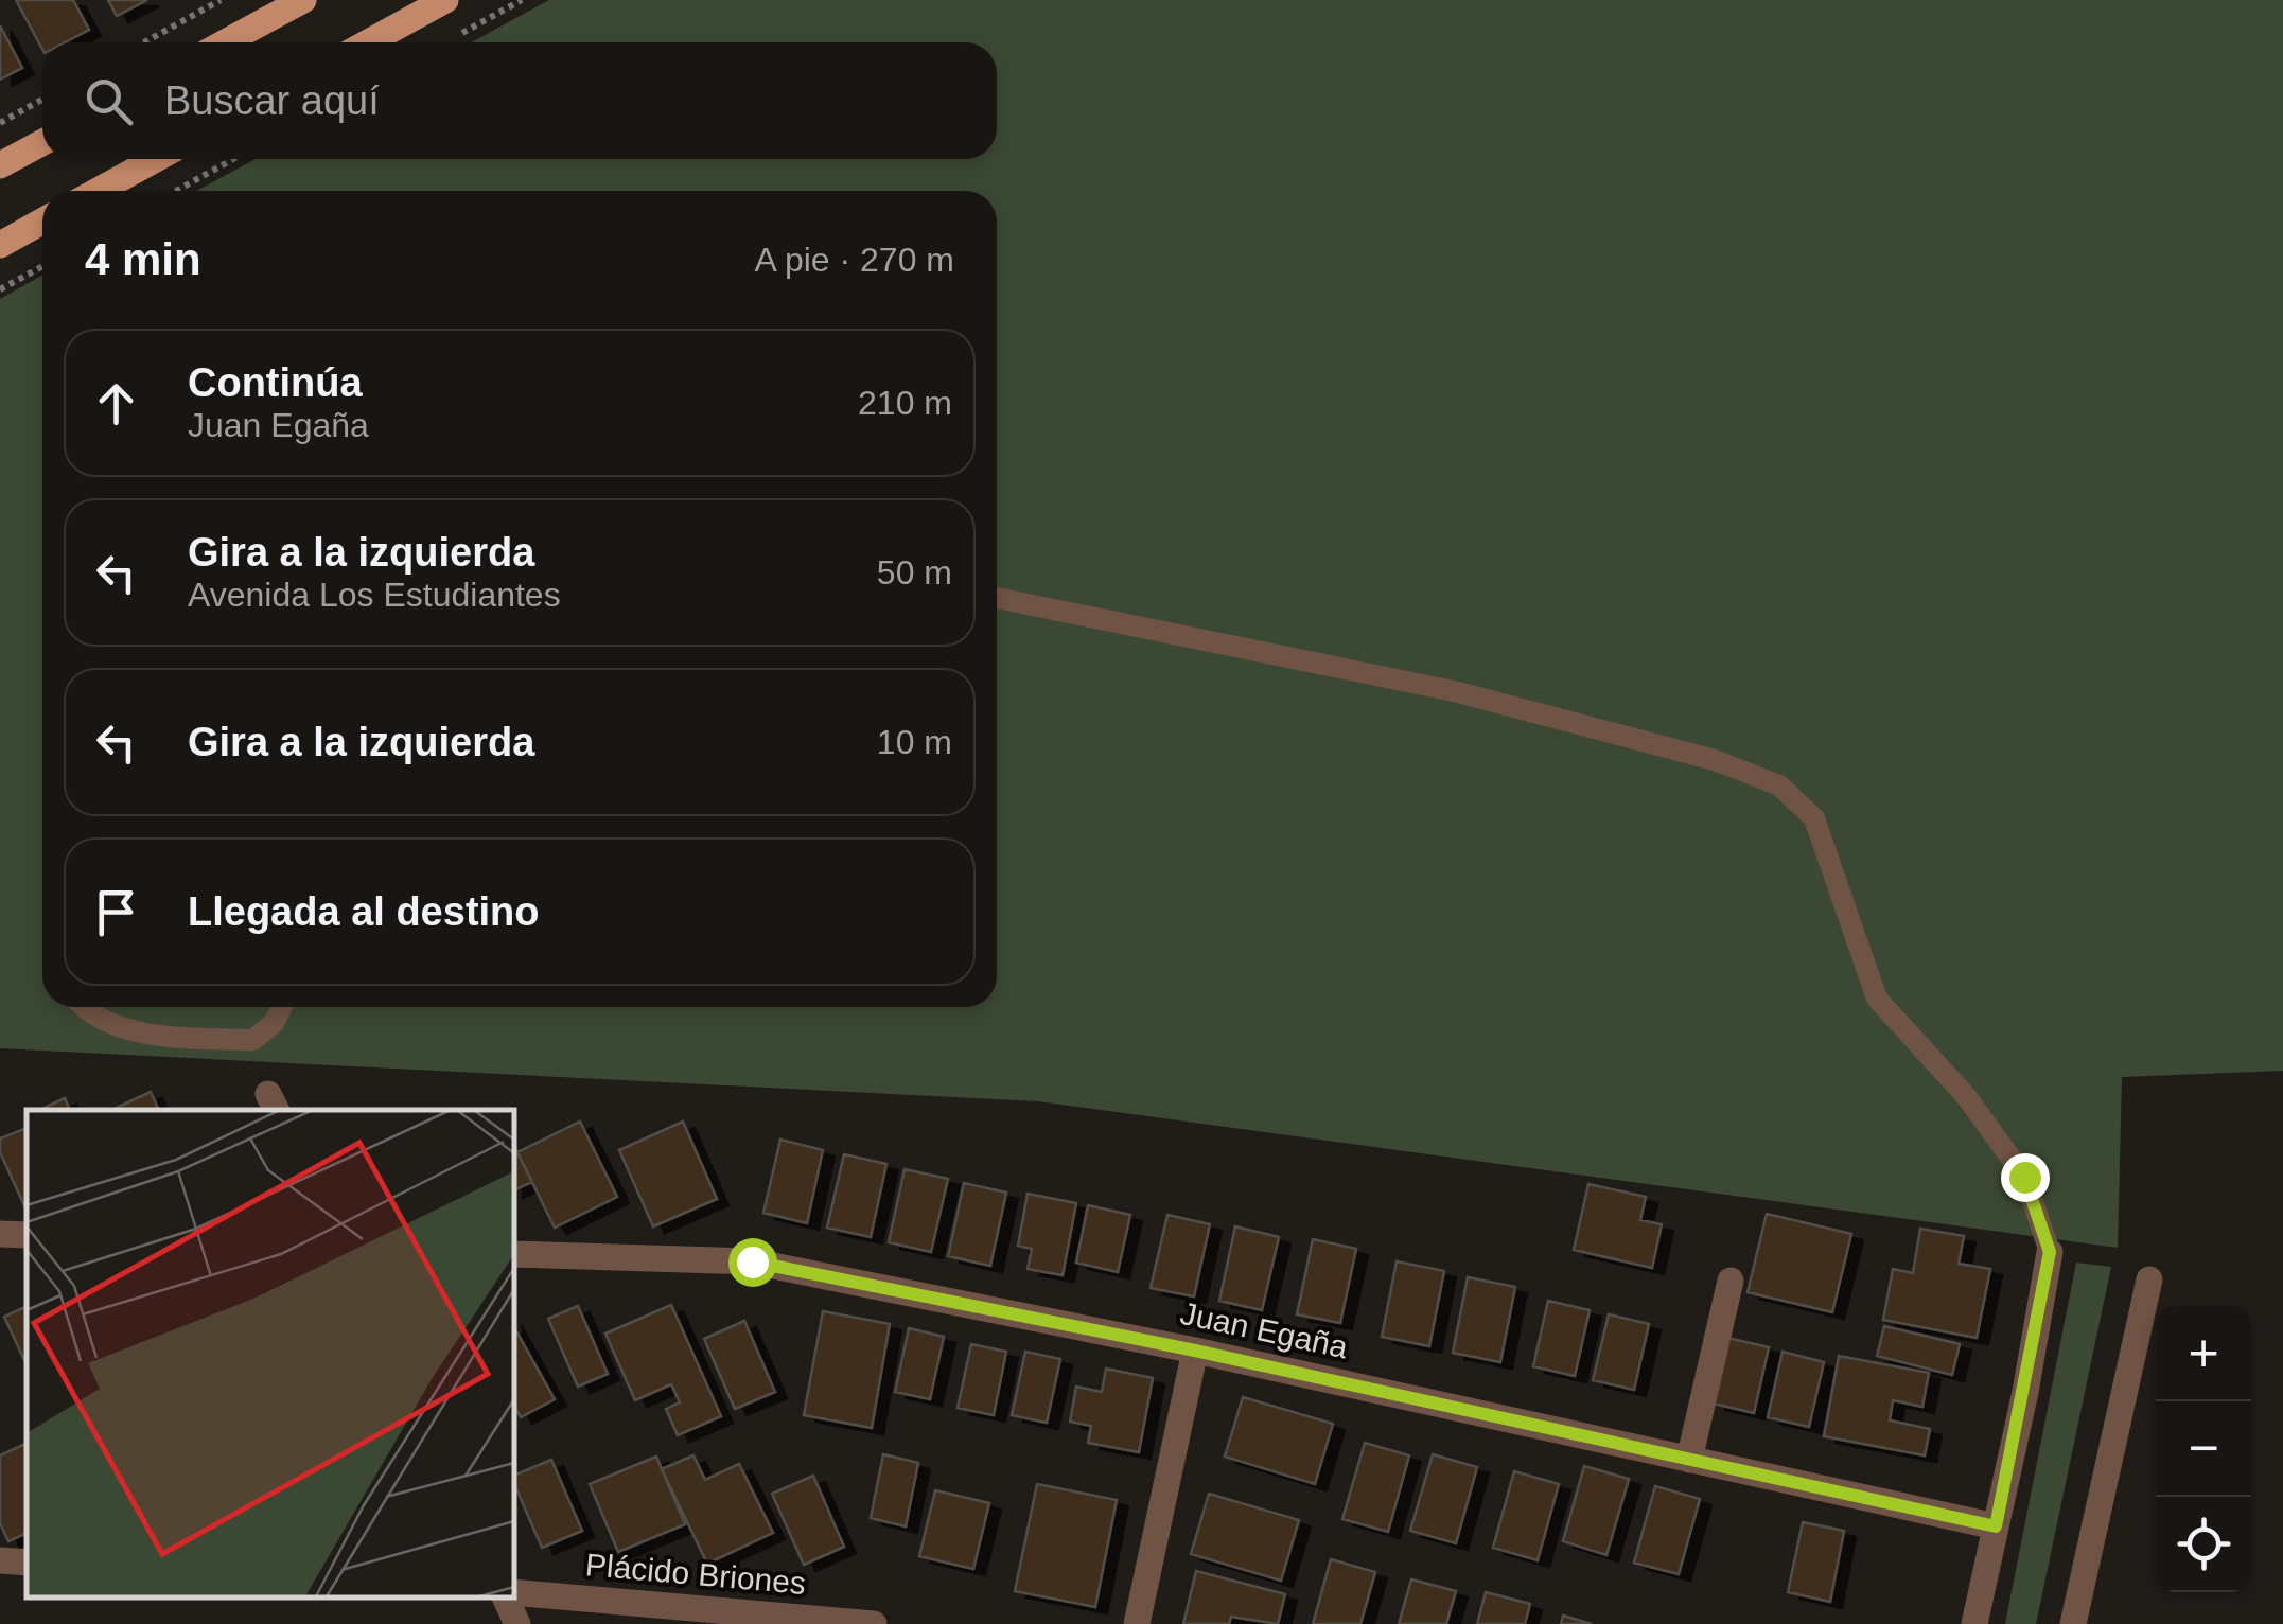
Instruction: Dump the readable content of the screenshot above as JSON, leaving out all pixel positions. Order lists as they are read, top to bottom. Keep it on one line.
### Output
{"streets":{"street":["Juan Egaña","Plácido Briones"]},"page":{"search":"Buscar aquí","heading":["4 min","A pie · 270 m"],"list":[["Continúa","Juan Egaña","210 m"],["Gira a la izquierda","Avenida Los Estudiantes","50 m"],["Gira a la izquierda","10 m"],"Llegada al destino"],"map_buttons":["+","−"]}}
